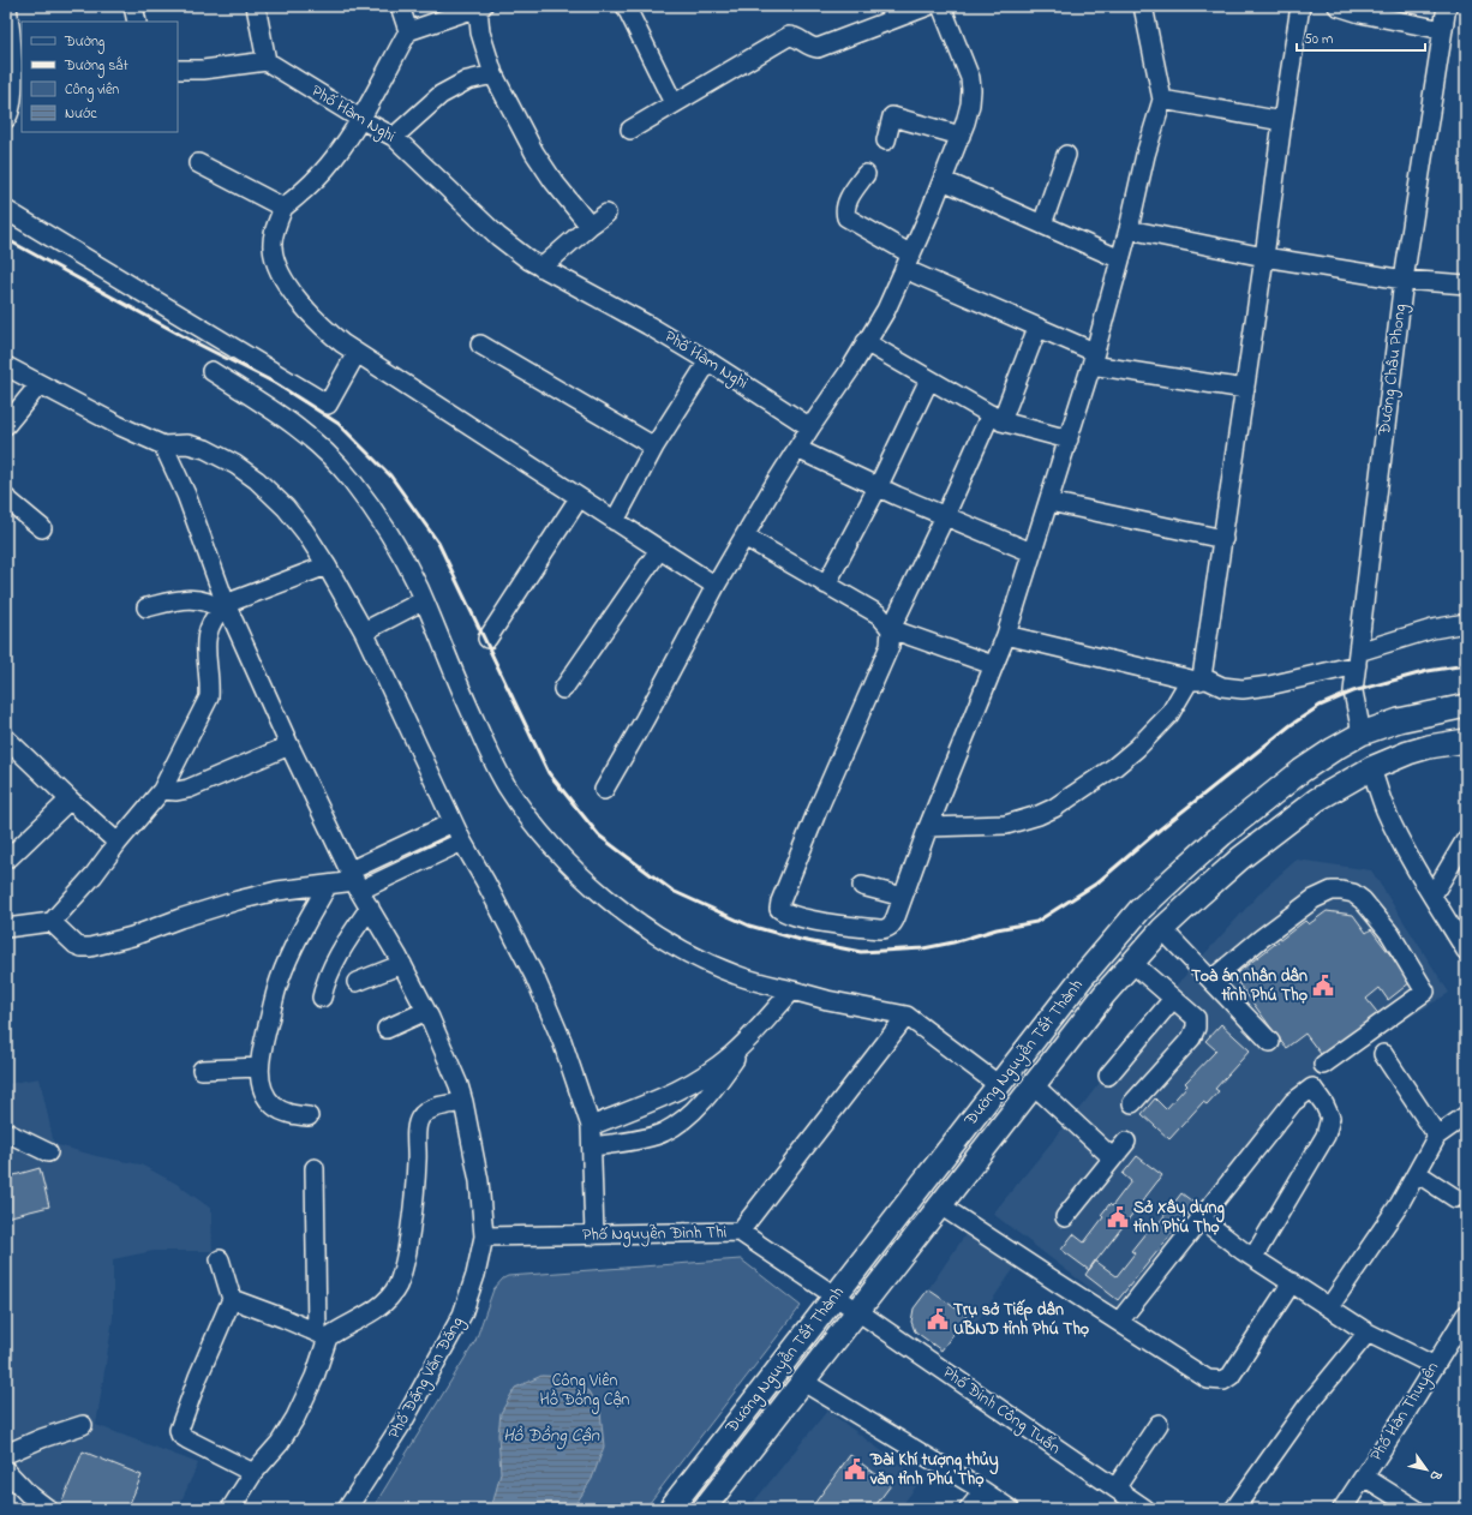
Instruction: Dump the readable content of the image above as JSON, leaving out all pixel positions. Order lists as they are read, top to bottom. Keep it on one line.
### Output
{"streets":{"main road":["Đường Nguyễn Tất Thành"],"street":["Phố Hàm Nghi","Đường Châu Phong","Phố Nguyễn Đình Thi","Phố Đặng Văn Đăng","Phố Đinh Công Tuấn","Phố Hàn Thuyên"]},"crossings":[["Đường Châu Phong","Đường Nguyễn Tất Thành"],["Đường Nguyễn Tất Thành","Phố Nguyễn Đình Thi"],["Đường Nguyễn Tất Thành","Phố Đinh Công Tuấn"],["Phố Nguyễn Đình Thi","Phố Đặng Văn Đăng"],["Phố Nguyễn Đình Thi","Phố Đinh Công Tuấn"]],"water":["Hồ Đồng Cận"],"parks":["Công Viên Hồ Đồng Cận"],"places":{"public building":["Toà án nhân dân tỉnh Phú Thọ","Sở Xây dựng tỉnh Phú Thọ","Trụ sở Tiếp dân UBND tỉnh Phú Thọ","Đài Khí tượng thủy văn tỉnh Phú Thọ"]},"legend":["Đường","Đường sắt","Công viên","Nước"],"scale_bar":"50 m","north":"bottom right"}
